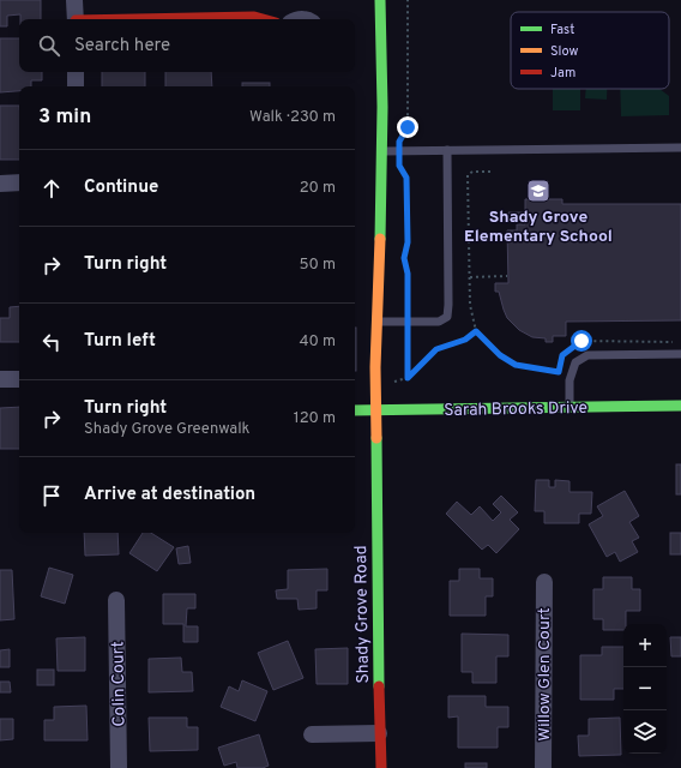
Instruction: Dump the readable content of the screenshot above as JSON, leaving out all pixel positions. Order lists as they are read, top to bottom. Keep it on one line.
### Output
{"streets":{"main road":["Sarah Brooks Drive","Shady Grove Road"],"street":["Willow Glen Court","Colin Court"]},"crossings":[["Sarah Brooks Drive","Shady Grove Road"]],"places":{"school or university":["Shady Grove Elementary School"]},"legend":["Fast","Slow","Jam"],"page":{"search":"Search here","heading":["3 min","Walk · 230 m"],"list":[["Continue","20 m"],["Turn right","50 m"],["Turn left","40 m"],["Turn right","Shady Grove Greenwalk","120 m"],"Arrive at destination"],"map_buttons":["+","−"]}}
